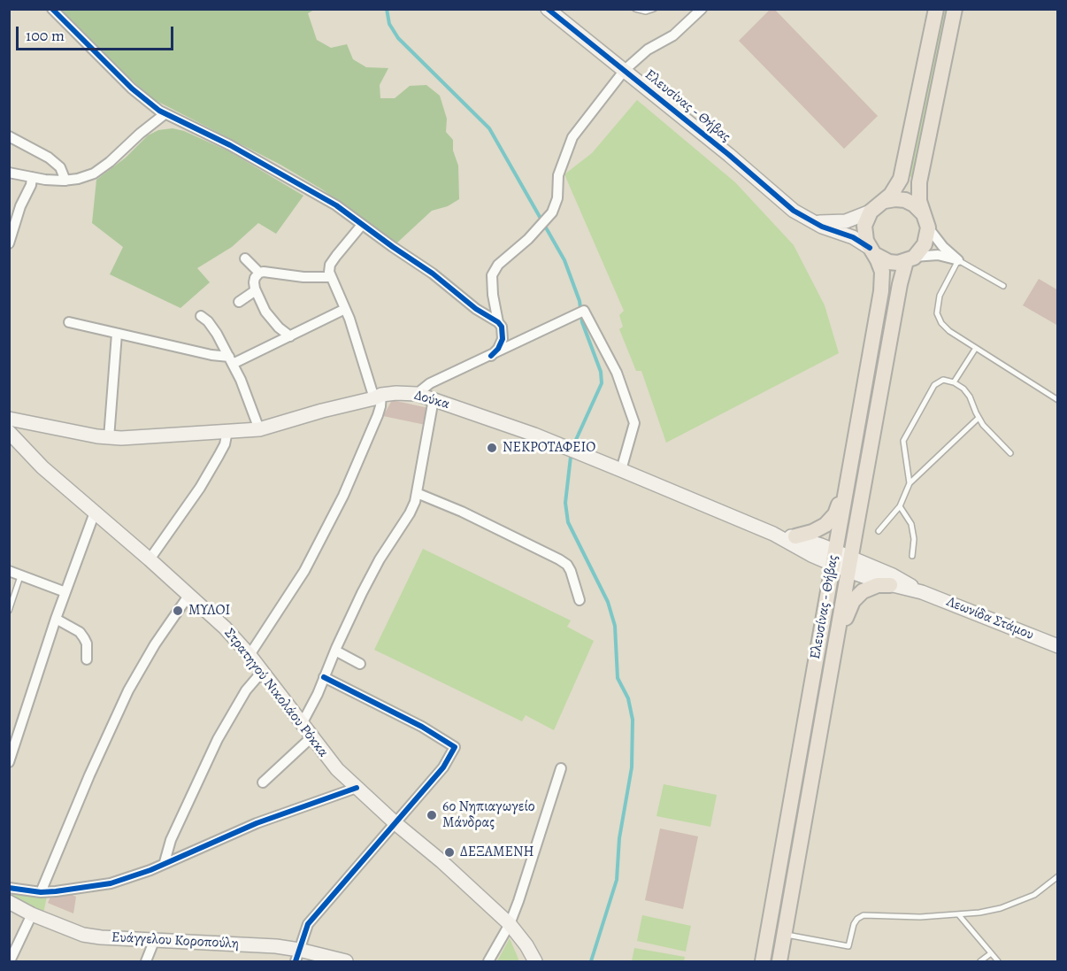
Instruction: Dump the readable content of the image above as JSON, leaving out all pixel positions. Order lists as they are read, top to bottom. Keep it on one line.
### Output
{"streets":{"main road":["Ελευσίνας - Θήβας","Δούκα","Λεωνίδα Στάμου","Στρατηγού Νικολάου Ρόκκα","Ευάγγελου Κοροπούλη"]},"crossings":[["Ελευσίνας - Θήβας","Δούκα"],["Ελευσίνας - Θήβας","Λεωνίδα Στάμου"],["Δούκα","Λεωνίδα Στάμου"]],"places":["ΝΕΚΡΟΤΑΦΕΙΟ","ΜΥΛΟΙ","6ο Νηπιαγωγείο Μάνδρας","ΔΕΞΑΜΕΝΗ"],"scale_bar":"100 m"}
